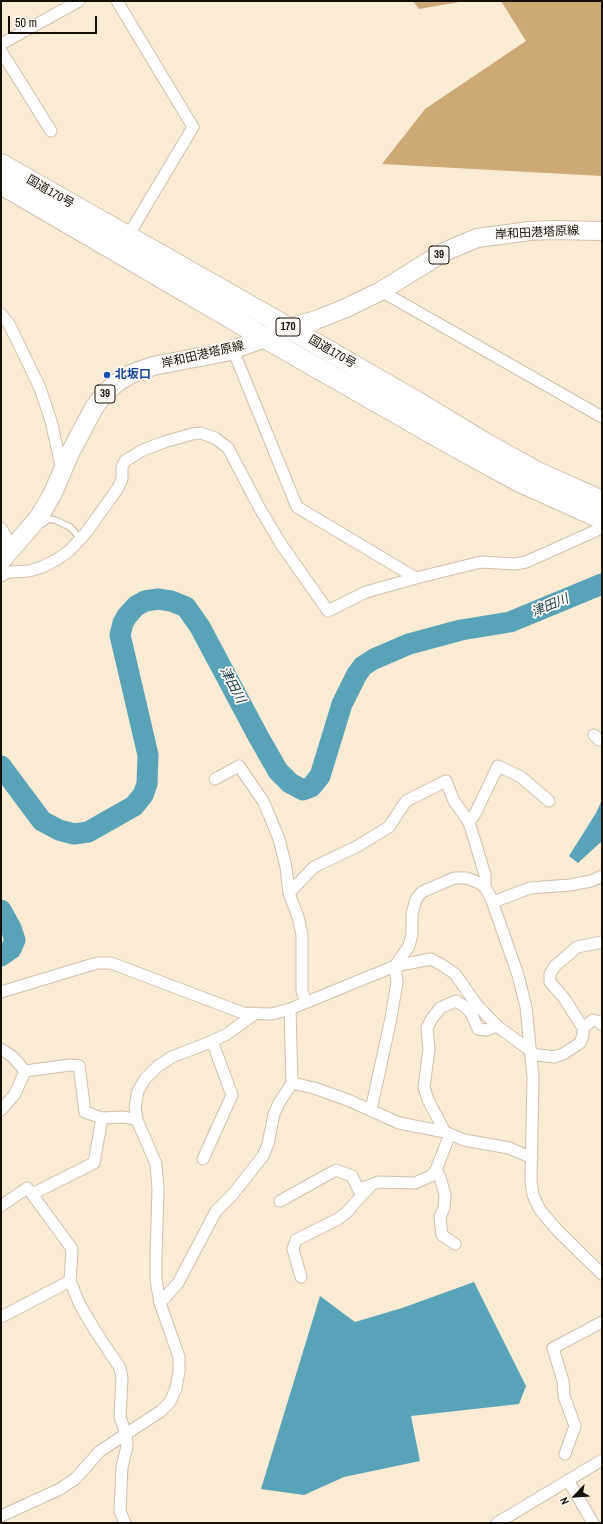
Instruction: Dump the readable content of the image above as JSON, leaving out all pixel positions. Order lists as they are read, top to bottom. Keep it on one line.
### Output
{"streets":{"highway":["国道170号","170"],"main road":["岸和田港塔原線","39"]},"crossings":[["国道170号","岸和田港塔原線"]],"water":["津田川"],"places":["北坂口"],"scale_bar":"50 m","north":"bottom left"}
